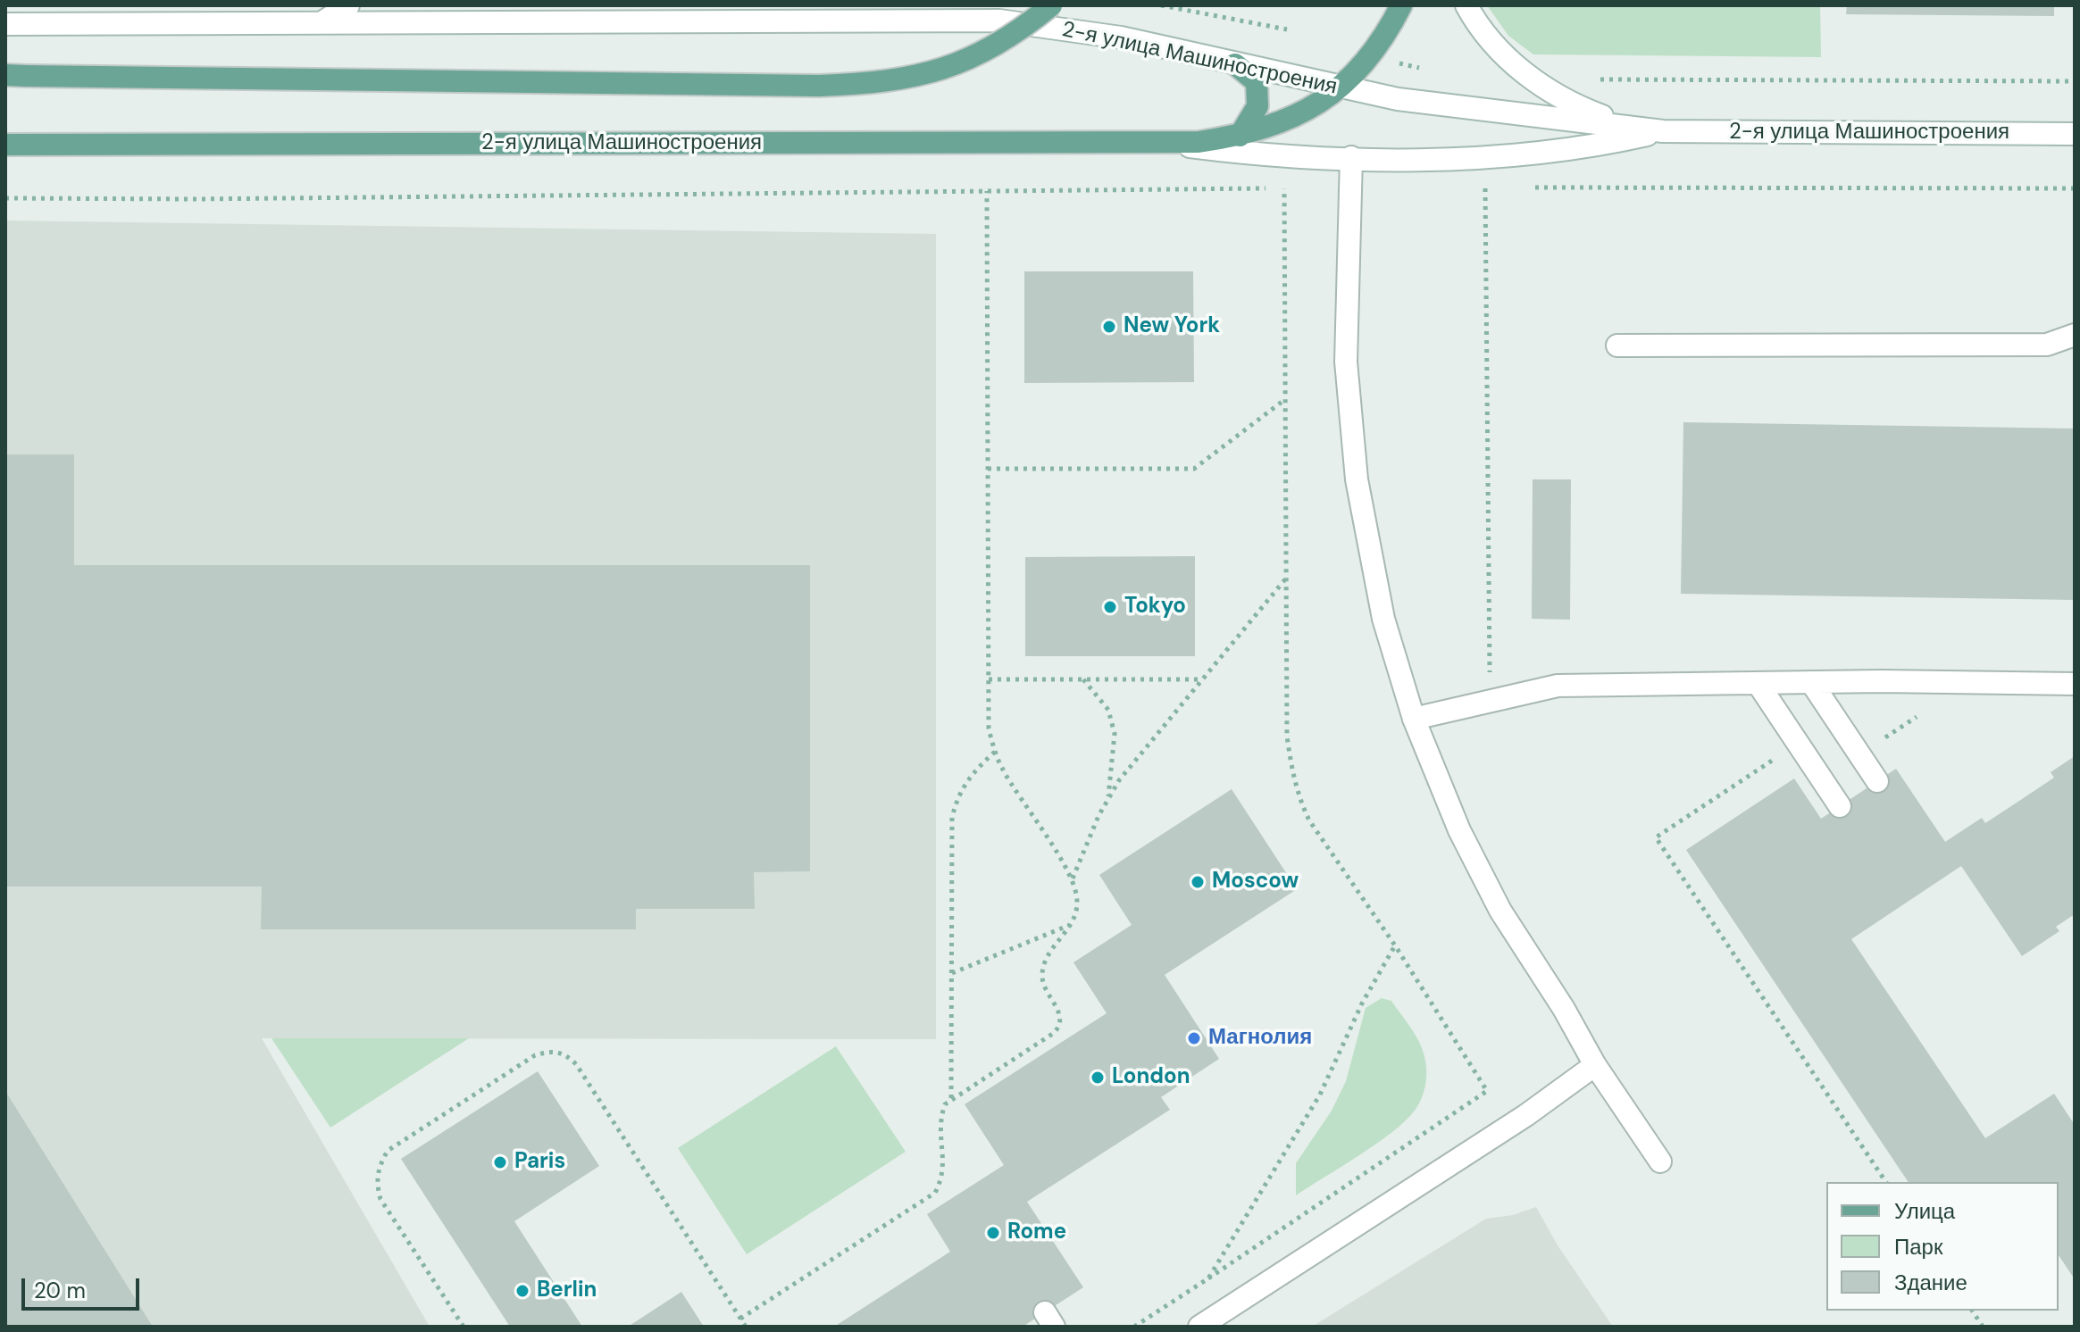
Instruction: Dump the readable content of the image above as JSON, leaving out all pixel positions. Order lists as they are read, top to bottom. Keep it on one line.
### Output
{"streets":{"main road":["2-я улица Машиностроения"]},"places":["New York","Tokyo","Moscow","Магнолия","London","Paris","Rome","Berlin"],"legend":["Улица","Парк","Здание"],"scale_bar":"20 m"}
